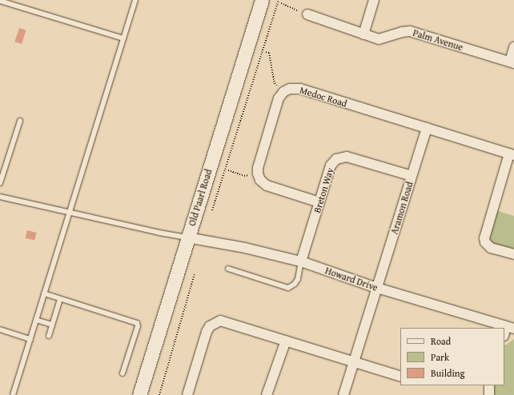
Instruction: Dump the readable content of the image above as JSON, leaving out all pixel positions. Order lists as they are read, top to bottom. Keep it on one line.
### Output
{"streets":{"main road":["Old Paarl Road"],"street":["Palm Avenue","Medoc Road","Breton Way","Aramon Road","Howard Drive"]},"crossings":[["Medoc Road","Aramon Road"],["Breton Way","Aramon Road"],["Breton Way","Howard Drive"],["Old Paarl Road","Howard Drive"],["Aramon Road","Howard Drive"]],"legend":["Road","Park","Building"]}
